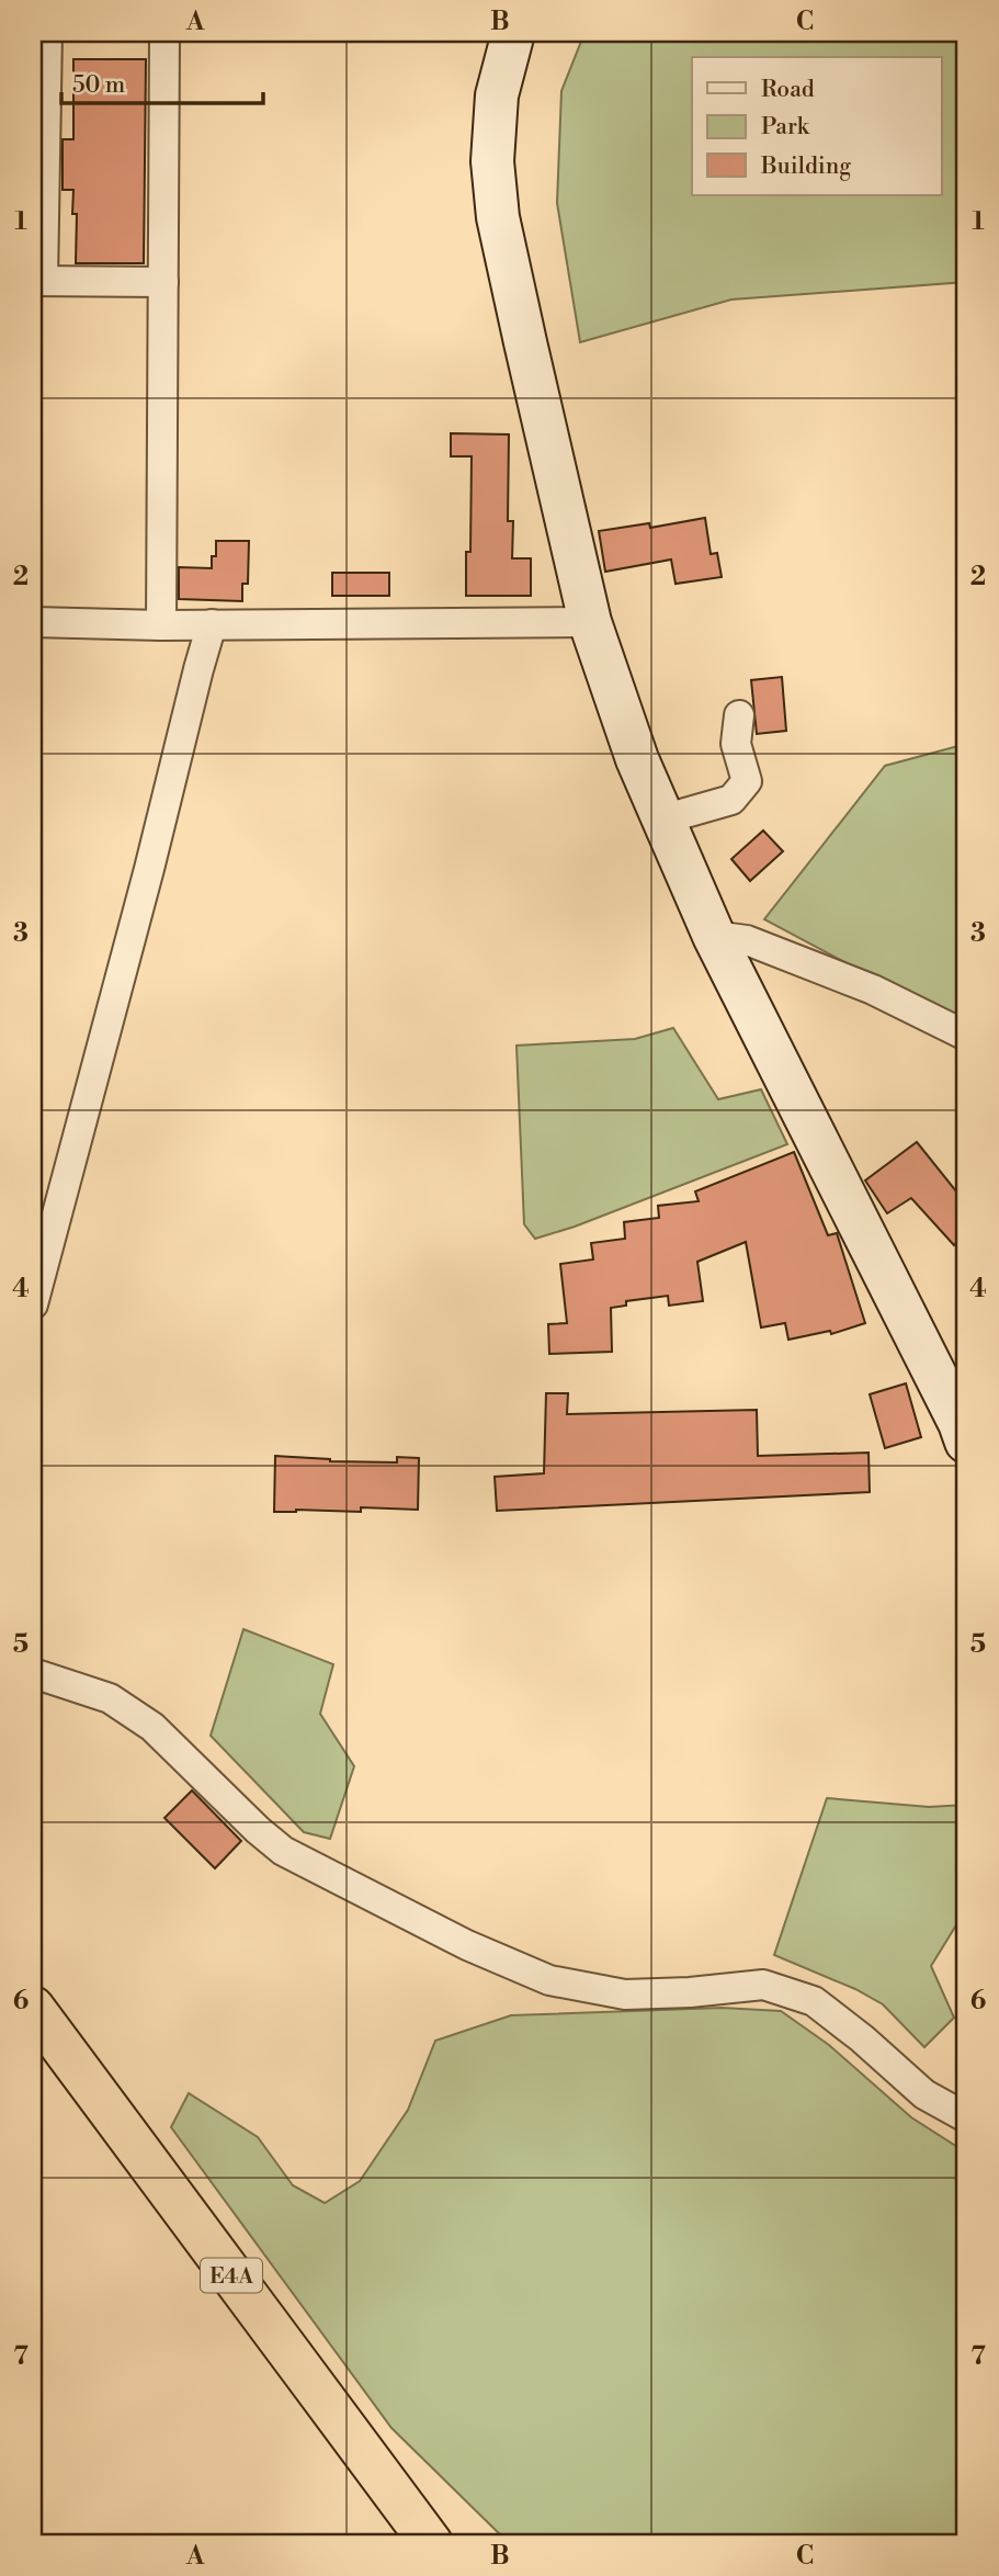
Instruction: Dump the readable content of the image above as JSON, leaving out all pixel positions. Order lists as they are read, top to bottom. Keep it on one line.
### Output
{"streets":{"highway":["E4A"]},"legend":["Road","Park","Building"],"scale_bar":"50 m","grid":{"columns":["A","B","C"],"rows":["1","2","3","4","5","6","7"]}}
